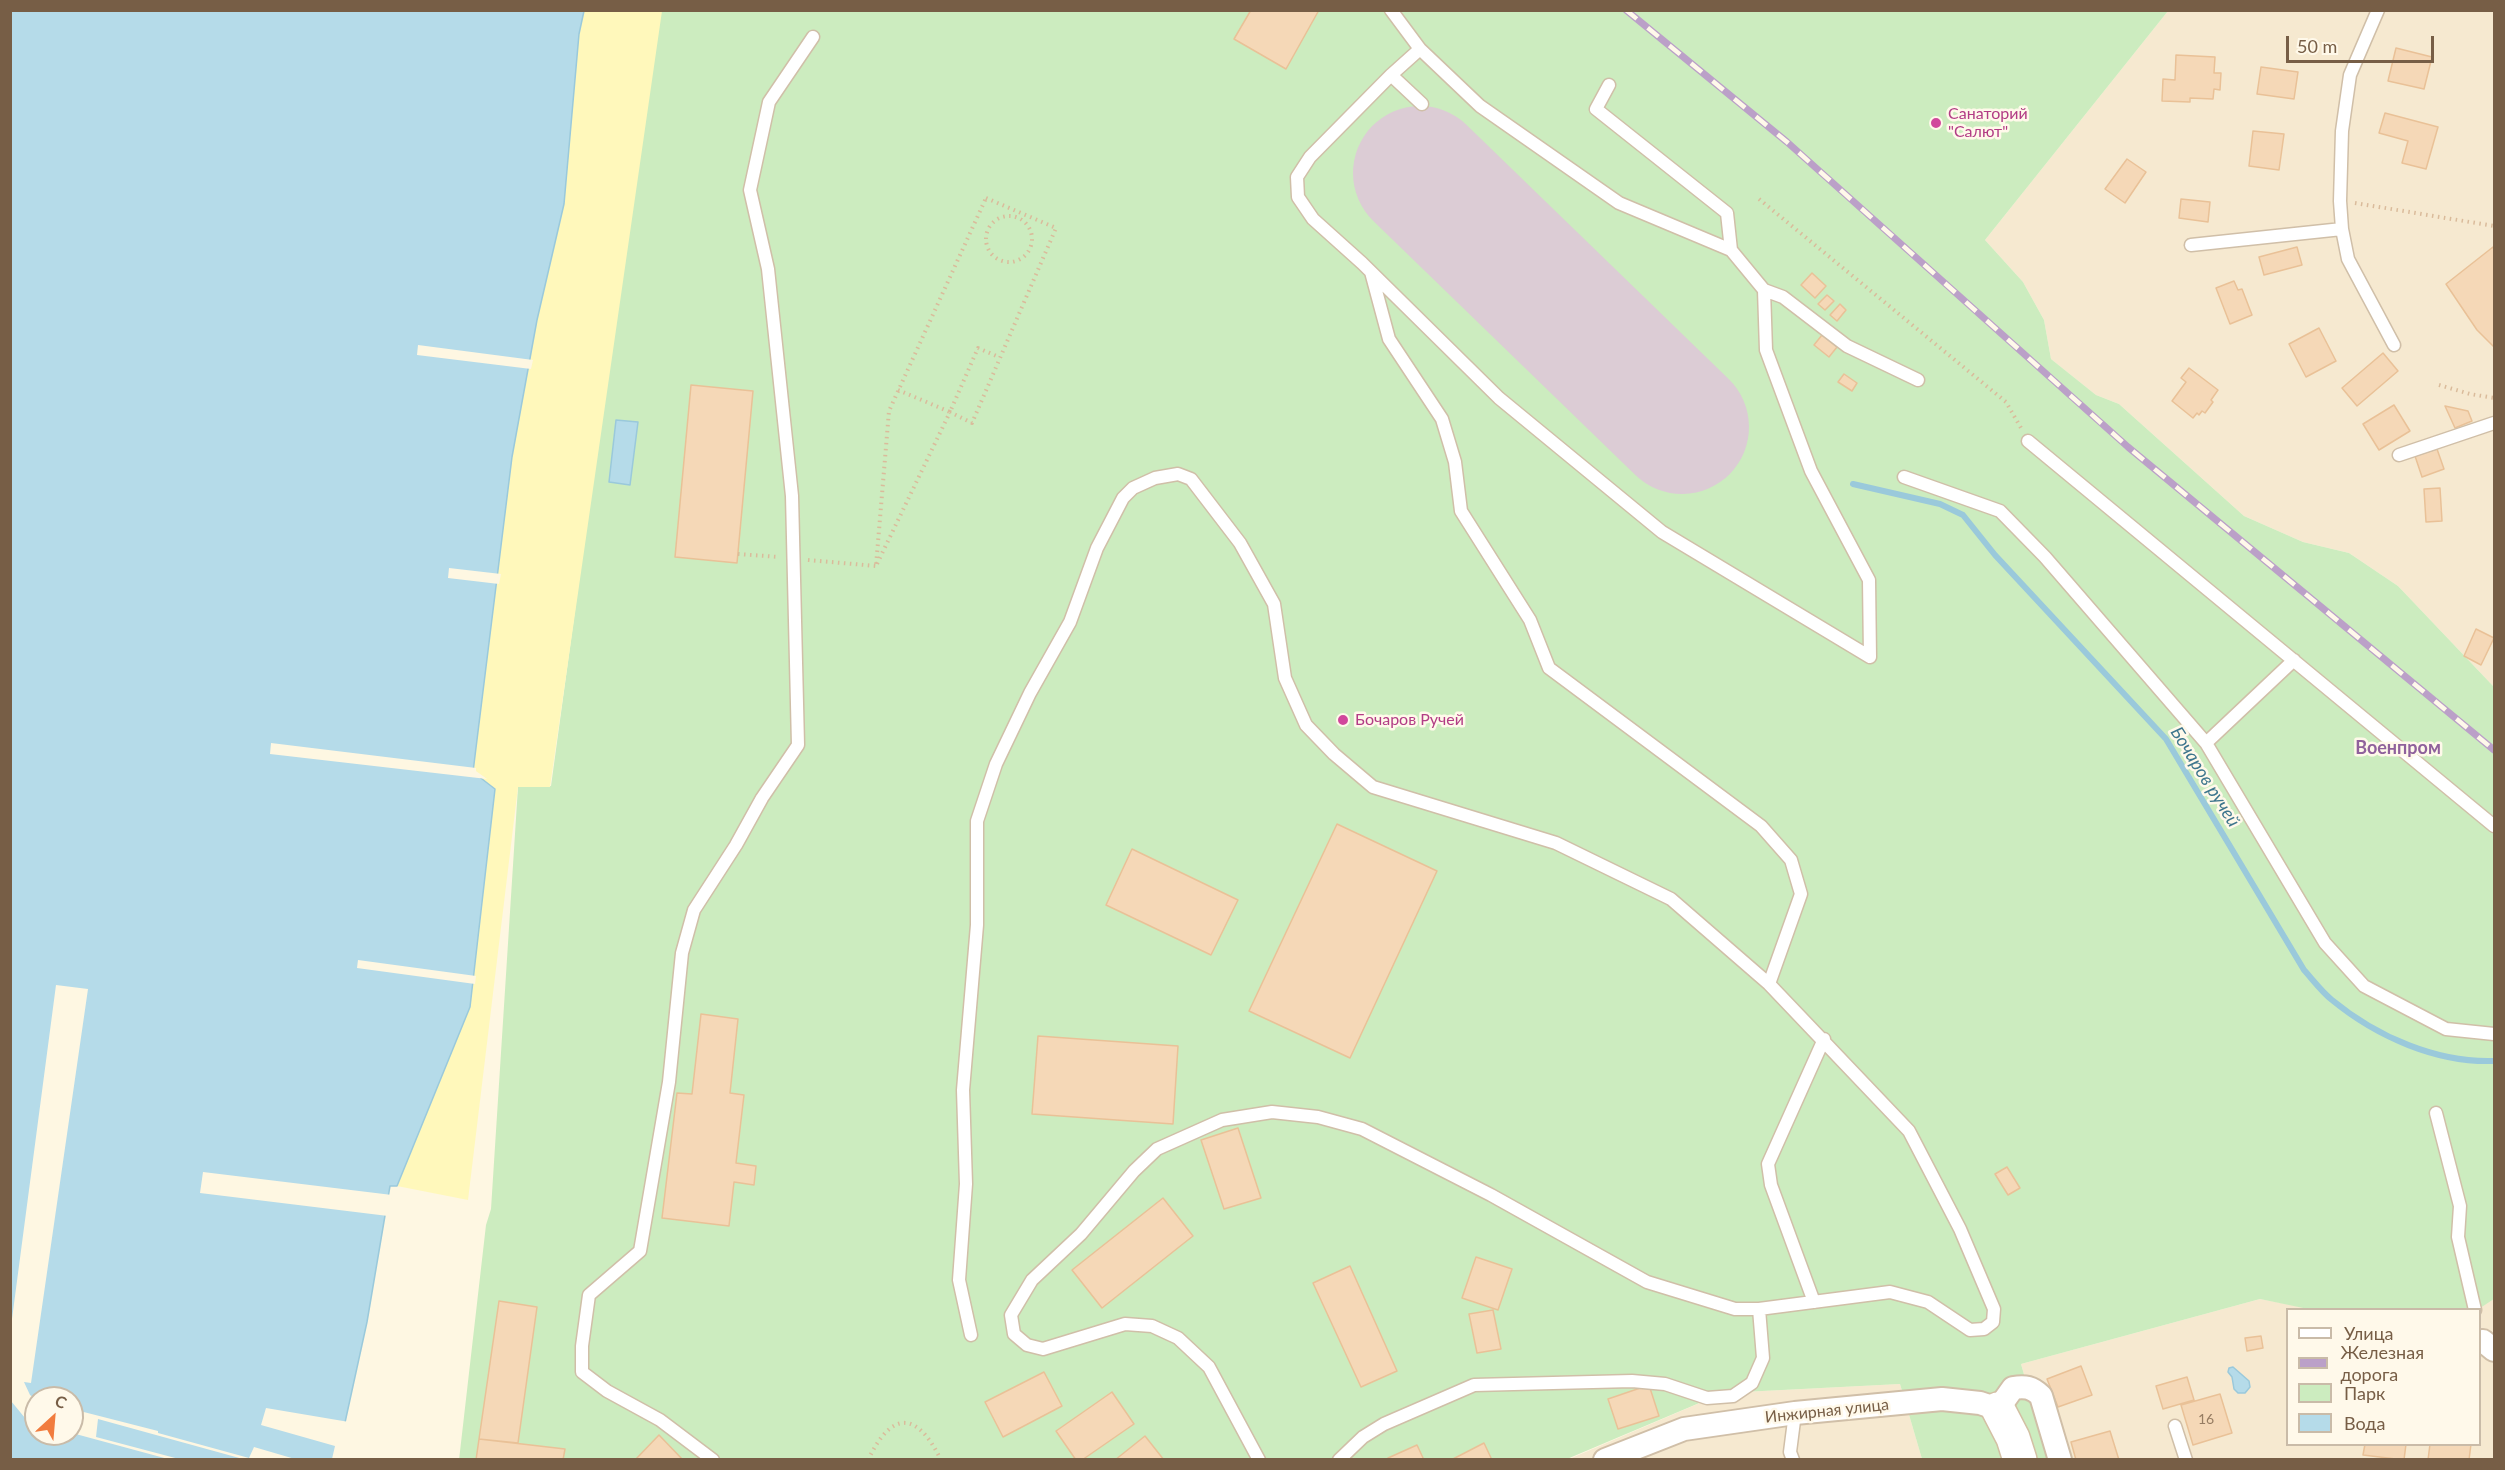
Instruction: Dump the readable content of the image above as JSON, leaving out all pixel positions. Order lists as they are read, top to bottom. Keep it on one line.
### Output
{"streets":{"street":["Инжирная улица"]},"districts":["Военпром"],"water":["Бочаров ручей"],"places":["Санаторий \"Салют\"","Бочаров Ручей"],"house_numbers":["16"],"legend":["Улица","Железная дорога","Парк","Вода"],"scale_bar":"50 m","north":"top right"}
